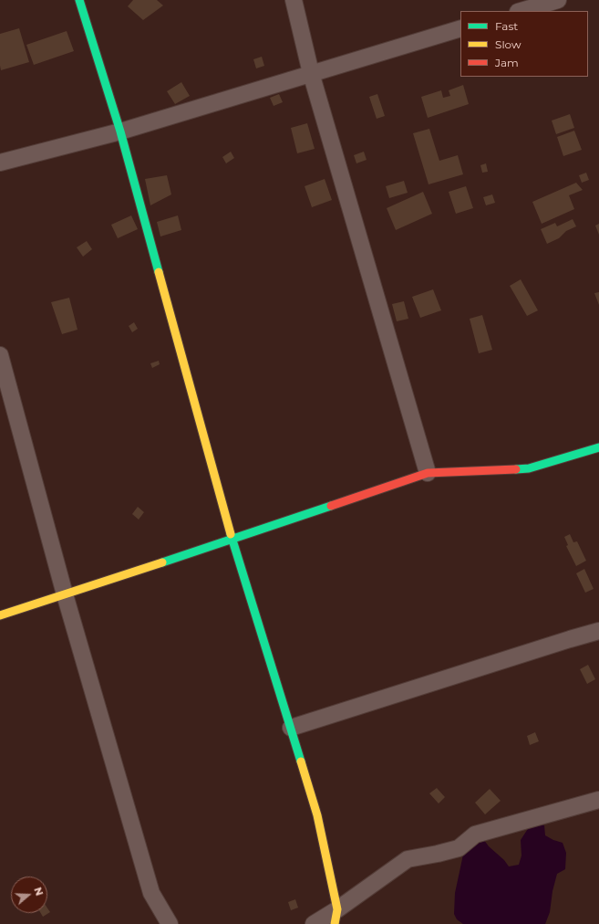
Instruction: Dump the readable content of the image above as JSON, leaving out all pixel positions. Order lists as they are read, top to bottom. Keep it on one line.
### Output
{"legend":["Fast","Slow","Jam"],"north":"right"}
